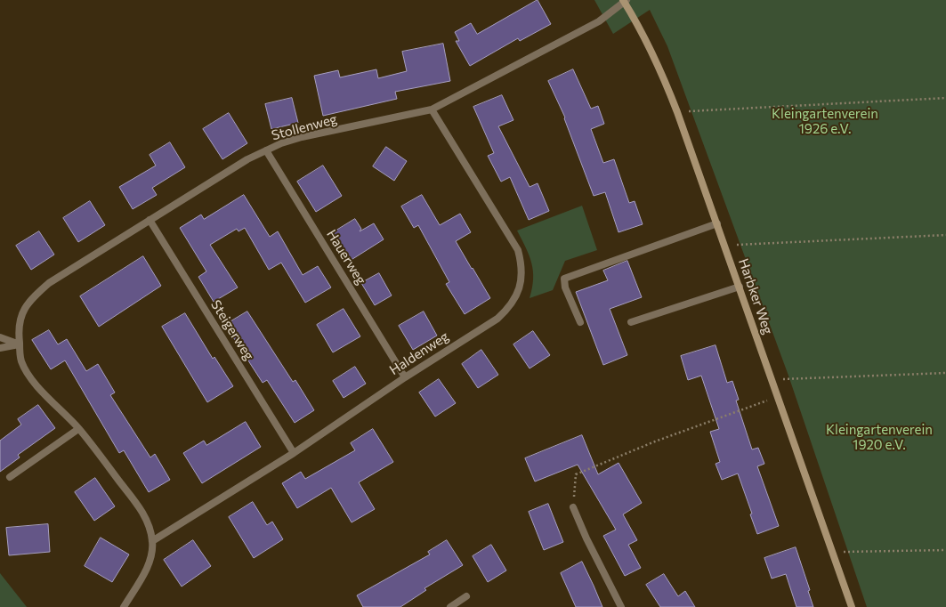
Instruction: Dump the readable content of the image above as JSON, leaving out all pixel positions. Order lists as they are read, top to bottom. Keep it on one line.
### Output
{"streets":{"main road":["Harbker Weg"],"street":["Stollenweg","Hauerweg","Steigerweg","Haldenweg"]},"crossings":[["Stollenweg","Hauerweg"],["Stollenweg","Harbker Weg"],["Stollenweg","Steigerweg"],["Stollenweg","Haldenweg"],["Hauerweg","Haldenweg"],["Steigerweg","Haldenweg"]],"parks":["Kleingartenverein 1926 e.V.","Kleingartenverein 1920 e.V."]}
